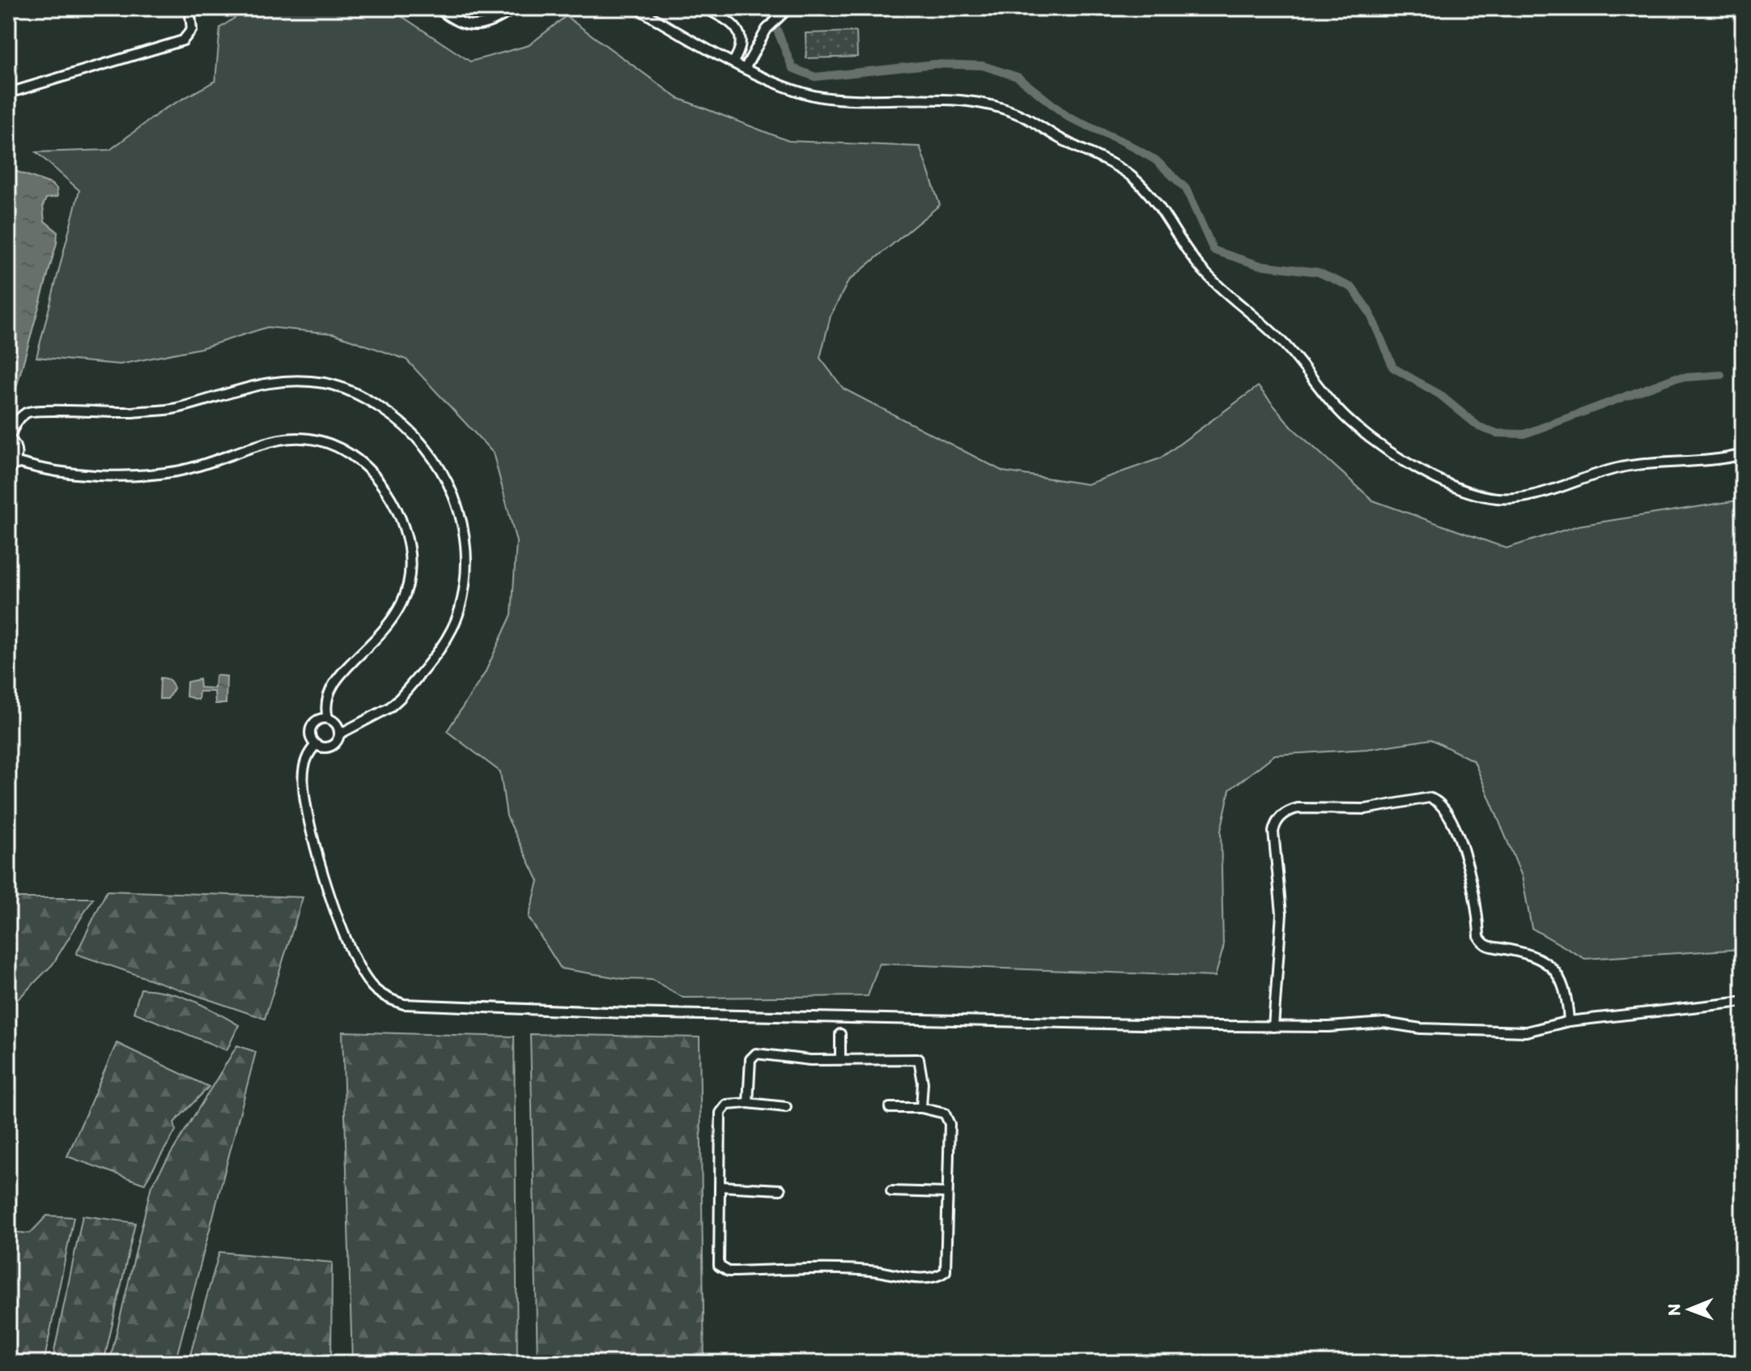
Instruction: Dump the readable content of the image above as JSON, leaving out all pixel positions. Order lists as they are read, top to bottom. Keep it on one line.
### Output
{"north":"left"}
